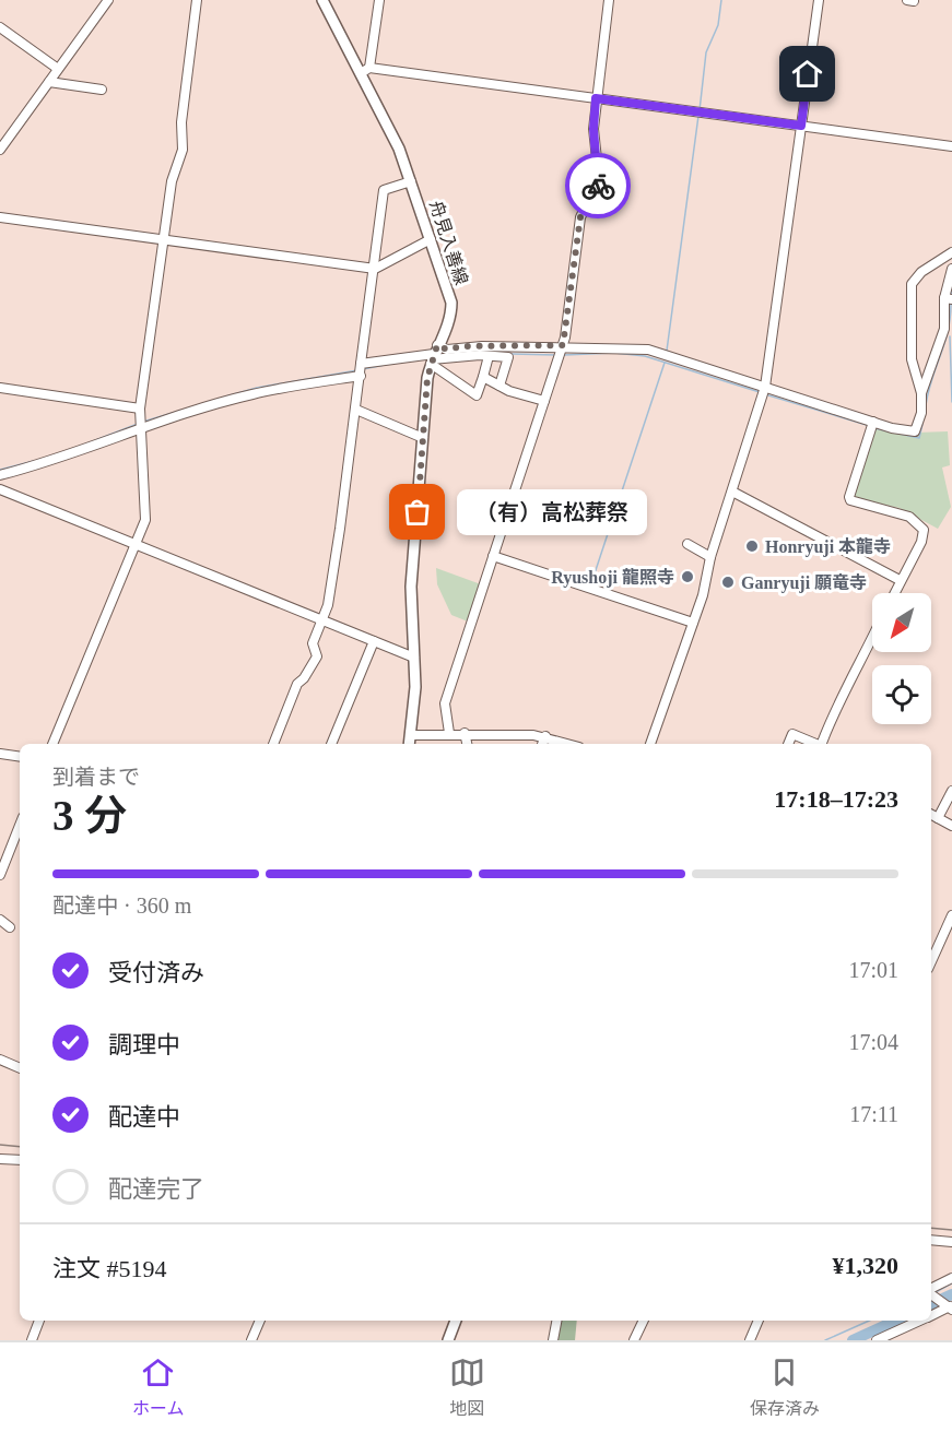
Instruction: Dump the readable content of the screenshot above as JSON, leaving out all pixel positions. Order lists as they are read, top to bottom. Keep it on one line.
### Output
{"streets":{"main road":["舟見入善線"]},"places":["（有）高松葬祭","Honryuji 本龍寺","Ryushoji 龍照寺","Ganryuji 願竜寺"],"north":"bottom left","page":{"bubble":"（有）高松葬祭","heading":["3 分","到着まで","17:18–17:23"],"panel":["注文 #5194","¥1,320"],"bar":"配達中 · 360 m","list":[["受付済み","17:01"],["調理中","17:04"],["配達中","17:11"],"配達完了"],"tabs":["ホーム","地図","保存済み"]}}
